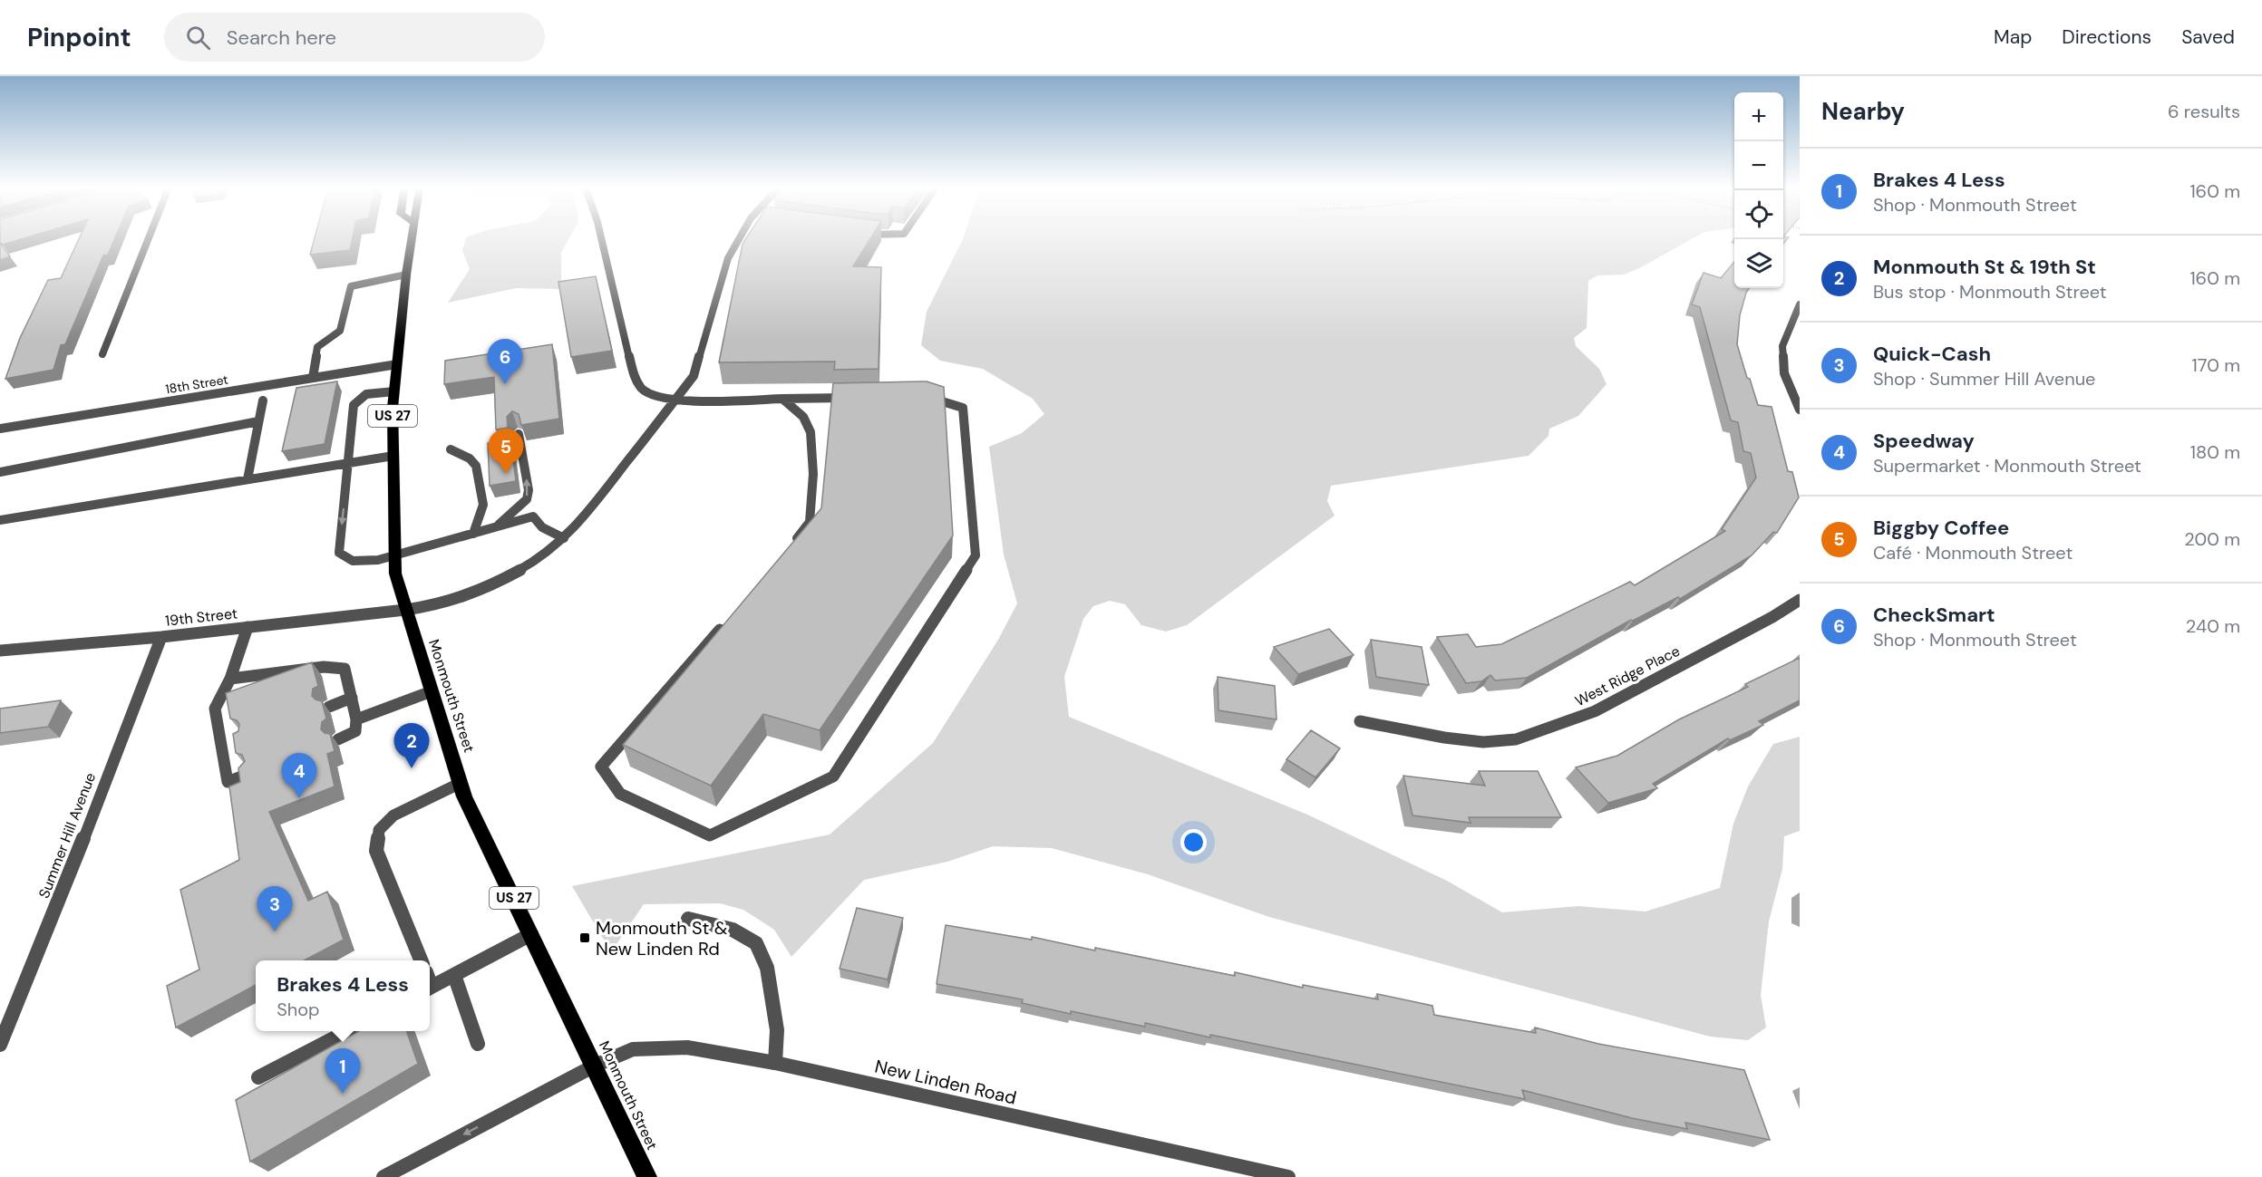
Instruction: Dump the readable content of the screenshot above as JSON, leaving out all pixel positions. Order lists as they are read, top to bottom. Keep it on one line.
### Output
{"streets":{"main road":["US 27","Monmouth Street"],"street":["18th Street","19th Street","West Ridge Place","Summer Hill Avenue","New Linden Road"]},"crossings":[["18th Street","Monmouth Street"],["19th Street","Monmouth Street"],["19th Street","Summer Hill Avenue"],["Monmouth Street","New Linden Road"]],"places":{"transit":["Monmouth St & New Linden Rd"]},"page":{"header":"Pinpoint","search":"Search here","nav":["Map","Directions","Saved"],"heading":["Nearby","6 results"],"map_buttons":["+","−"],"list":[{"mark":"1","name":"Brakes 4 Less","note":"Shop · Monmouth Street","value":"160 m"},{"mark":"2","name":"Monmouth St & 19th St","note":"Bus stop · Monmouth Street","value":"160 m"},{"mark":"3","name":"Quick-Cash","note":"Shop · Summer Hill Avenue","value":"170 m"},{"mark":"4","name":"Speedway","note":"Supermarket · Monmouth Street","value":"180 m"},{"mark":"5","name":"Biggby Coffee","note":"Café · Monmouth Street","value":"200 m"},{"mark":"6","name":"CheckSmart","note":"Shop · Monmouth Street","value":"240 m"}],"pins":["6","5","2","4","3","1"],"popup":["Brakes 4 Less","Shop"]}}
